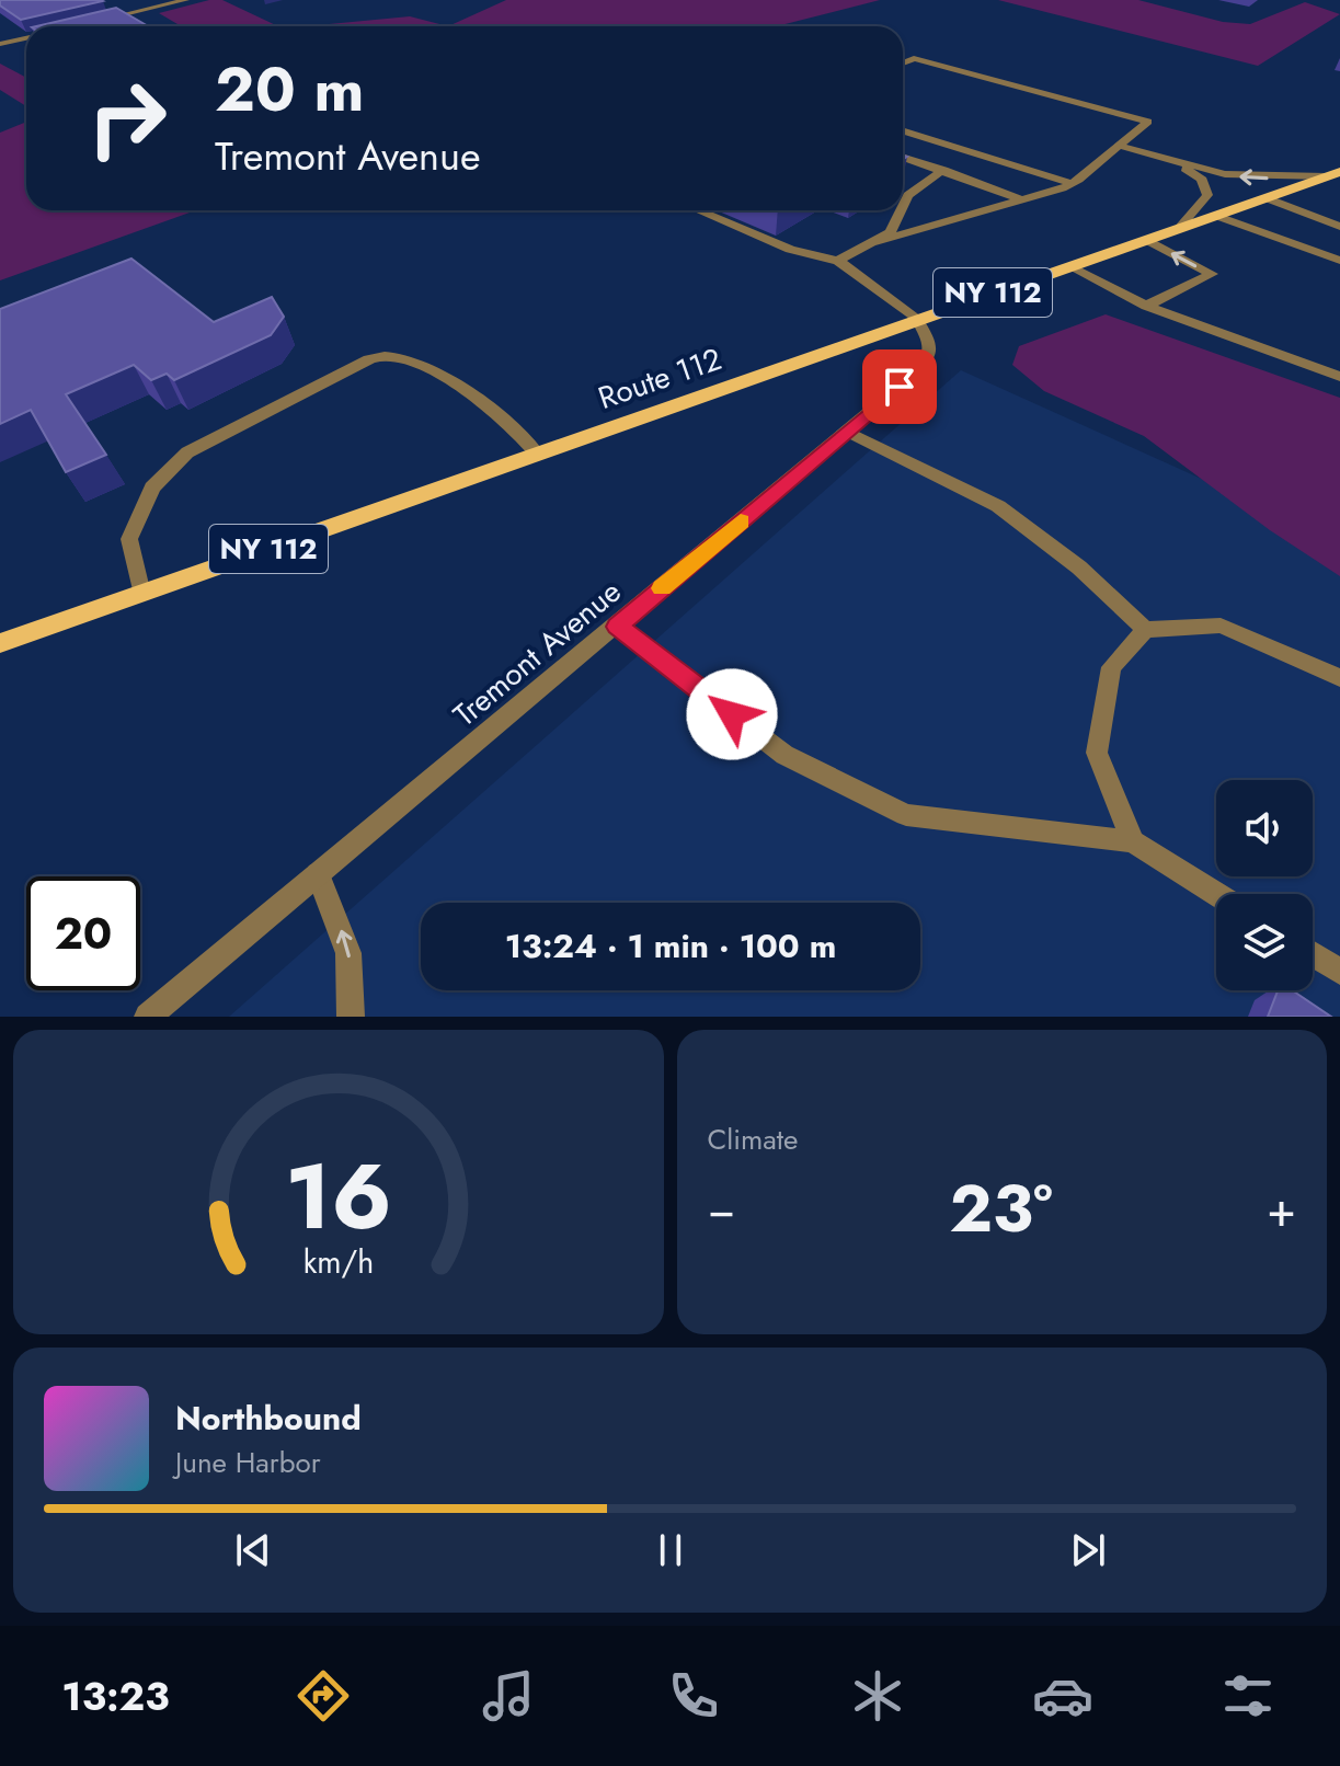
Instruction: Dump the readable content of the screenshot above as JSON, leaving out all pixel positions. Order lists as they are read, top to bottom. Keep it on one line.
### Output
{"streets":{"main road":["NY 112","Route 112"],"street":["Tremont Avenue"]},"crossings":[["Route 112","Tremont Avenue"]],"page":{"turn":["20 m","Tremont Avenue"],"limit":"20","trip":"13:24 · 1 min · 100 m","tile":"Climate","heat":["−","23°","+"],"song":["Northbound","June Harbor"],"tabs":"13:23","gauge":["16","km/h"]}}
